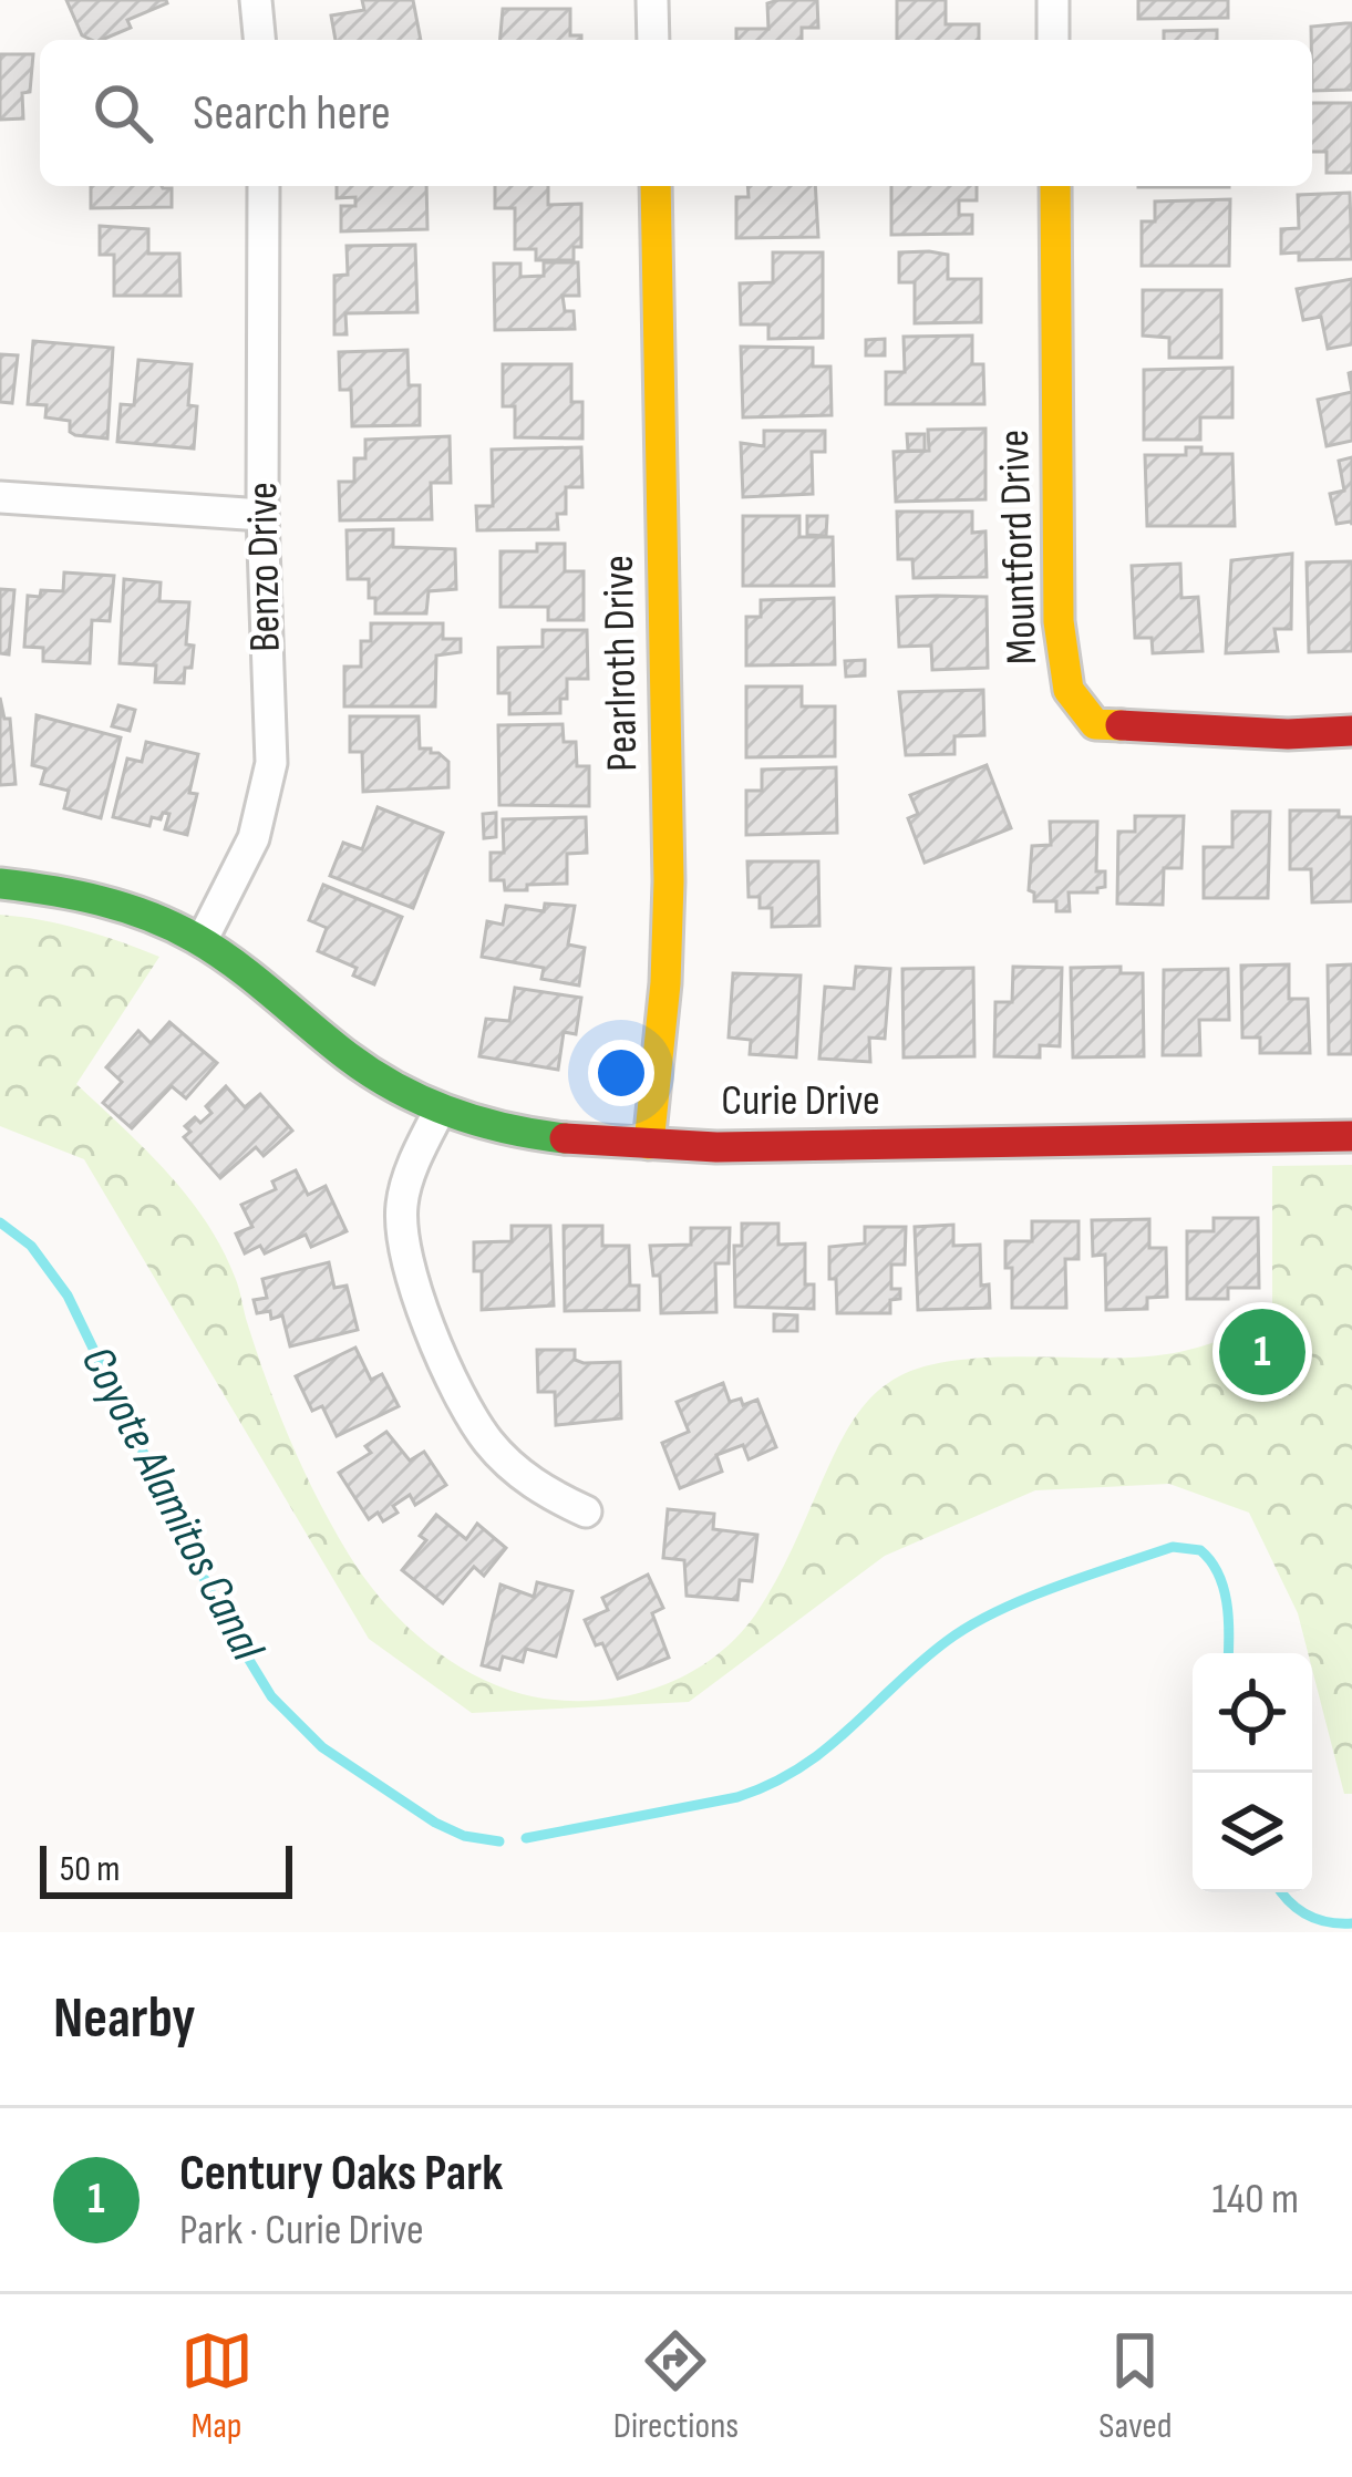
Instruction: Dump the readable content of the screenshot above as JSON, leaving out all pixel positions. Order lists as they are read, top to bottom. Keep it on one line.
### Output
{"streets":{"street":["Mountford Drive","Benzo Drive","Pearlroth Drive","Curie Drive"]},"crossings":[["Benzo Drive","Curie Drive"],["Pearlroth Drive","Curie Drive"]],"water":["Coyote Alamitos Canal"],"scale_bar":"50 m","page":{"search":"Search here","pins":"1","scale":"50 m","heading":"Nearby","list":[{"mark":"1","name":"Century Oaks Park","note":"Park · Curie Drive","value":"140 m"}],"nav":["Map","Directions","Saved"]}}
